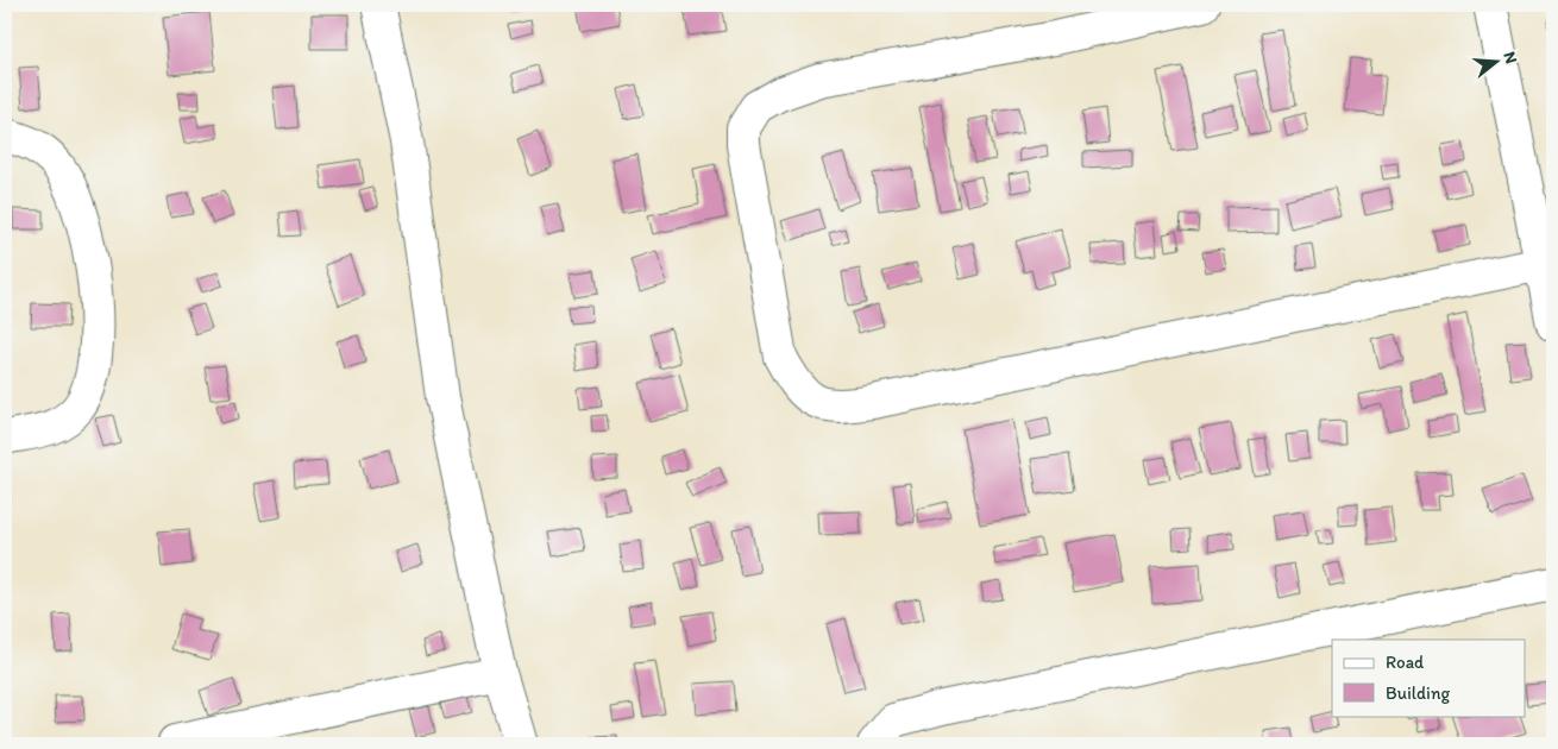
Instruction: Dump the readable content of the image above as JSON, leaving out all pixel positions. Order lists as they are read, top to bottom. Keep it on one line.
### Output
{"legend":["Road","Building"],"north":"right"}
